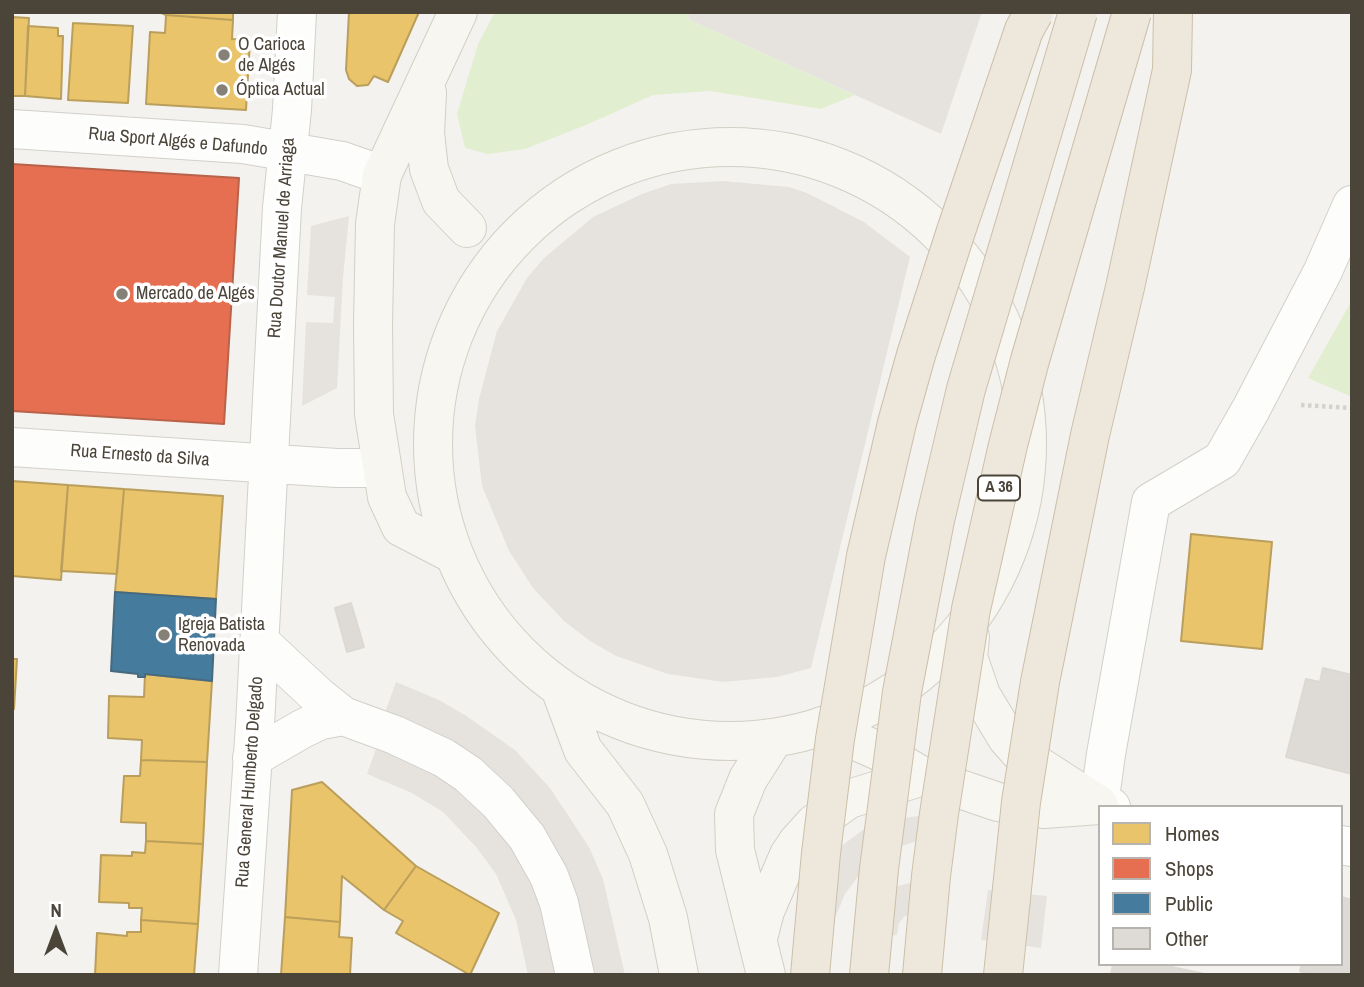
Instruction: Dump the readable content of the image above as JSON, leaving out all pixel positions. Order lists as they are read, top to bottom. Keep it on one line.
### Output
{"streets":{"highway":["A 36"],"street":["Rua Sport Algés e Dafundo","Rua Doutor Manuel de Arriaga","Rua Ernesto da Silva","Rua General Humberto Delgado"]},"crossings":[["Rua Sport Algés e Dafundo","Rua Doutor Manuel de Arriaga"],["Rua Doutor Manuel de Arriaga","Rua Ernesto da Silva"],["Rua Doutor Manuel de Arriaga","Rua General Humberto Delgado"],["Rua Ernesto da Silva","Rua General Humberto Delgado"]],"places":["O Carioca de Algés","Óptica Actual","Mercado de Algés","Igreja Batista Renovada"],"legend":["Homes","Shops","Public","Other"],"north":"top"}
